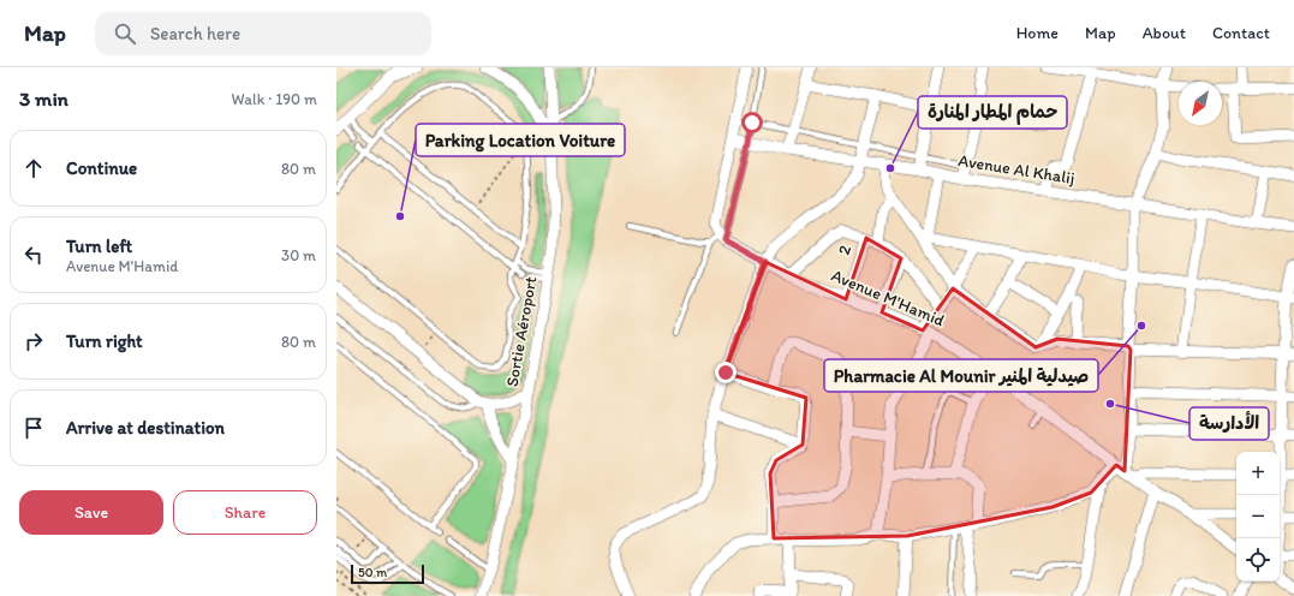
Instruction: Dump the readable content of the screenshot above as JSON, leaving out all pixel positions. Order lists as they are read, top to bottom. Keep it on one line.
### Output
{"streets":{"street":["Avenue Al Khalij","2","Avenue M'Hamid","Sortie Aéroport"]},"crossings":[["2","Avenue M'Hamid"]],"places":["حمام المطار المنارة","Parking Location Voiture","Pharmacie Al Mounir صيدلية المنير","الأدارسة"],"scale_bar":"50 m","north":"bottom left","page":{"header":"Map","search":"Search here","nav":["Home","Map","About","Contact"],"heading":["3 min","Walk · 190 m"],"list":[["Continue","80 m"],["Turn left","Avenue M'Hamid","30 m"],["Turn right","80 m"],"Arrive at destination"],"map_buttons":["+","−"],"buttons":["Save","Share"],"scale":"50 m"}}
